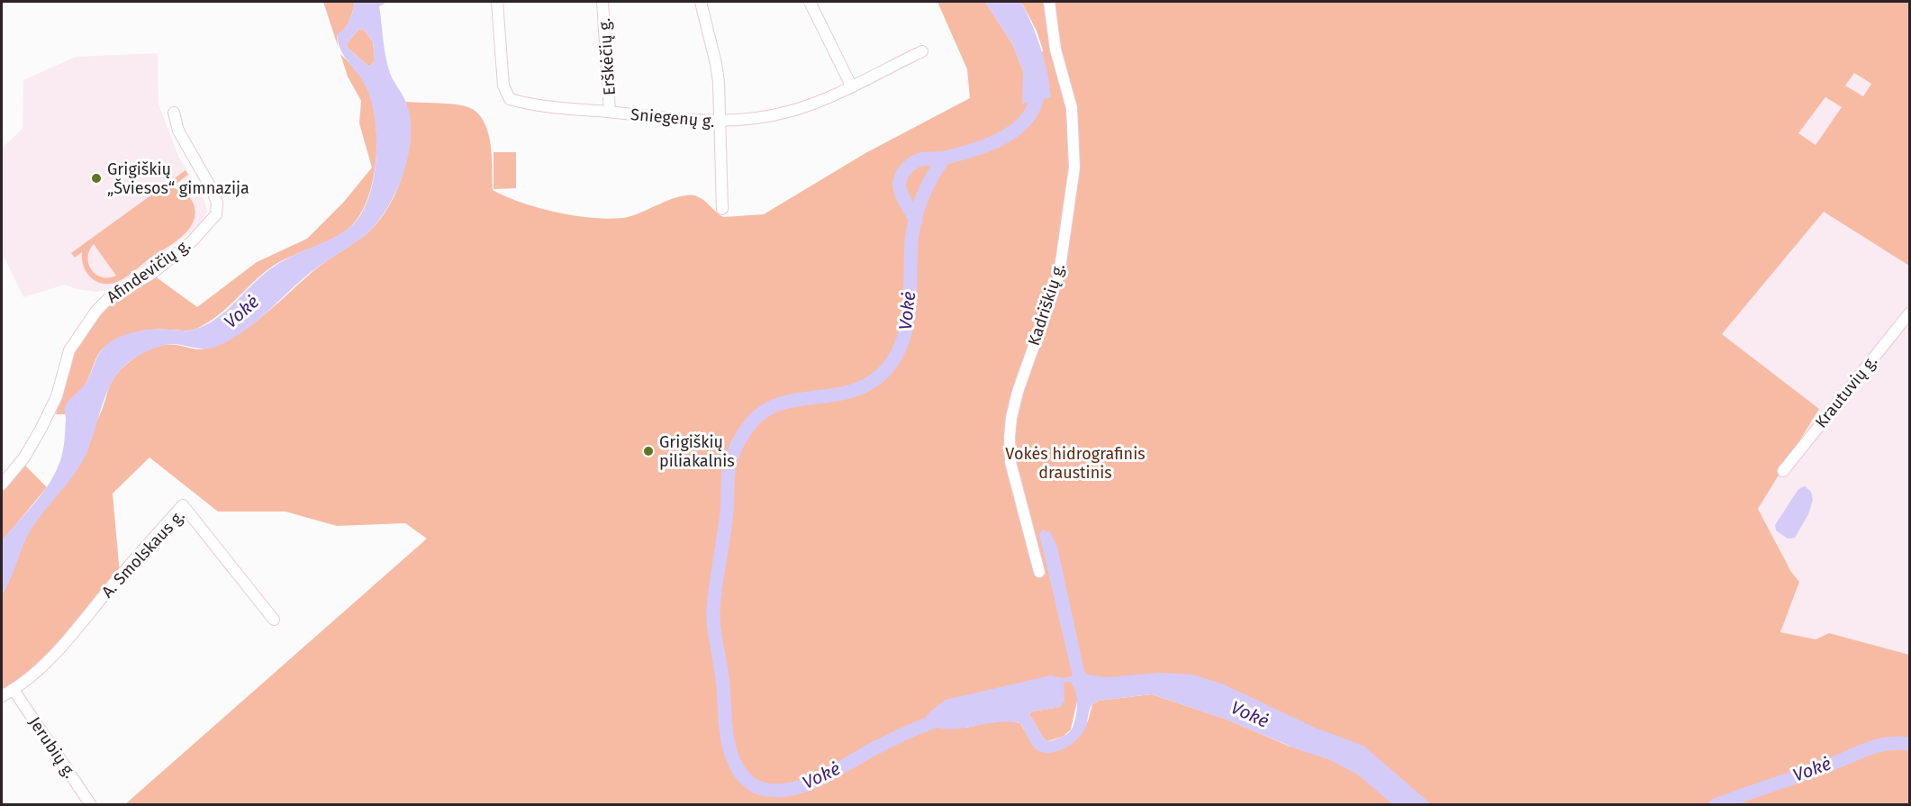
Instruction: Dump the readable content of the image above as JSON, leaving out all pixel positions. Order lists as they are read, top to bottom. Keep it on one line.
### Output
{"streets":{"street":["Erškėčių g.","Sniegenų g.","Afindevičių g.","Kadriškių g.","Krautuvių g.","A. Smolskaus g.","Jerubių g."]},"crossings":[["Erškėčių g.","Sniegenų g."],["A. Smolskaus g.","Jerubių g."]],"water":["Vokė"],"parks":["Vokės hidrografinis draustinis"],"places":["Grigiškių „Šviesos“ gimnazija","Grigiškių piliakalnis"]}
